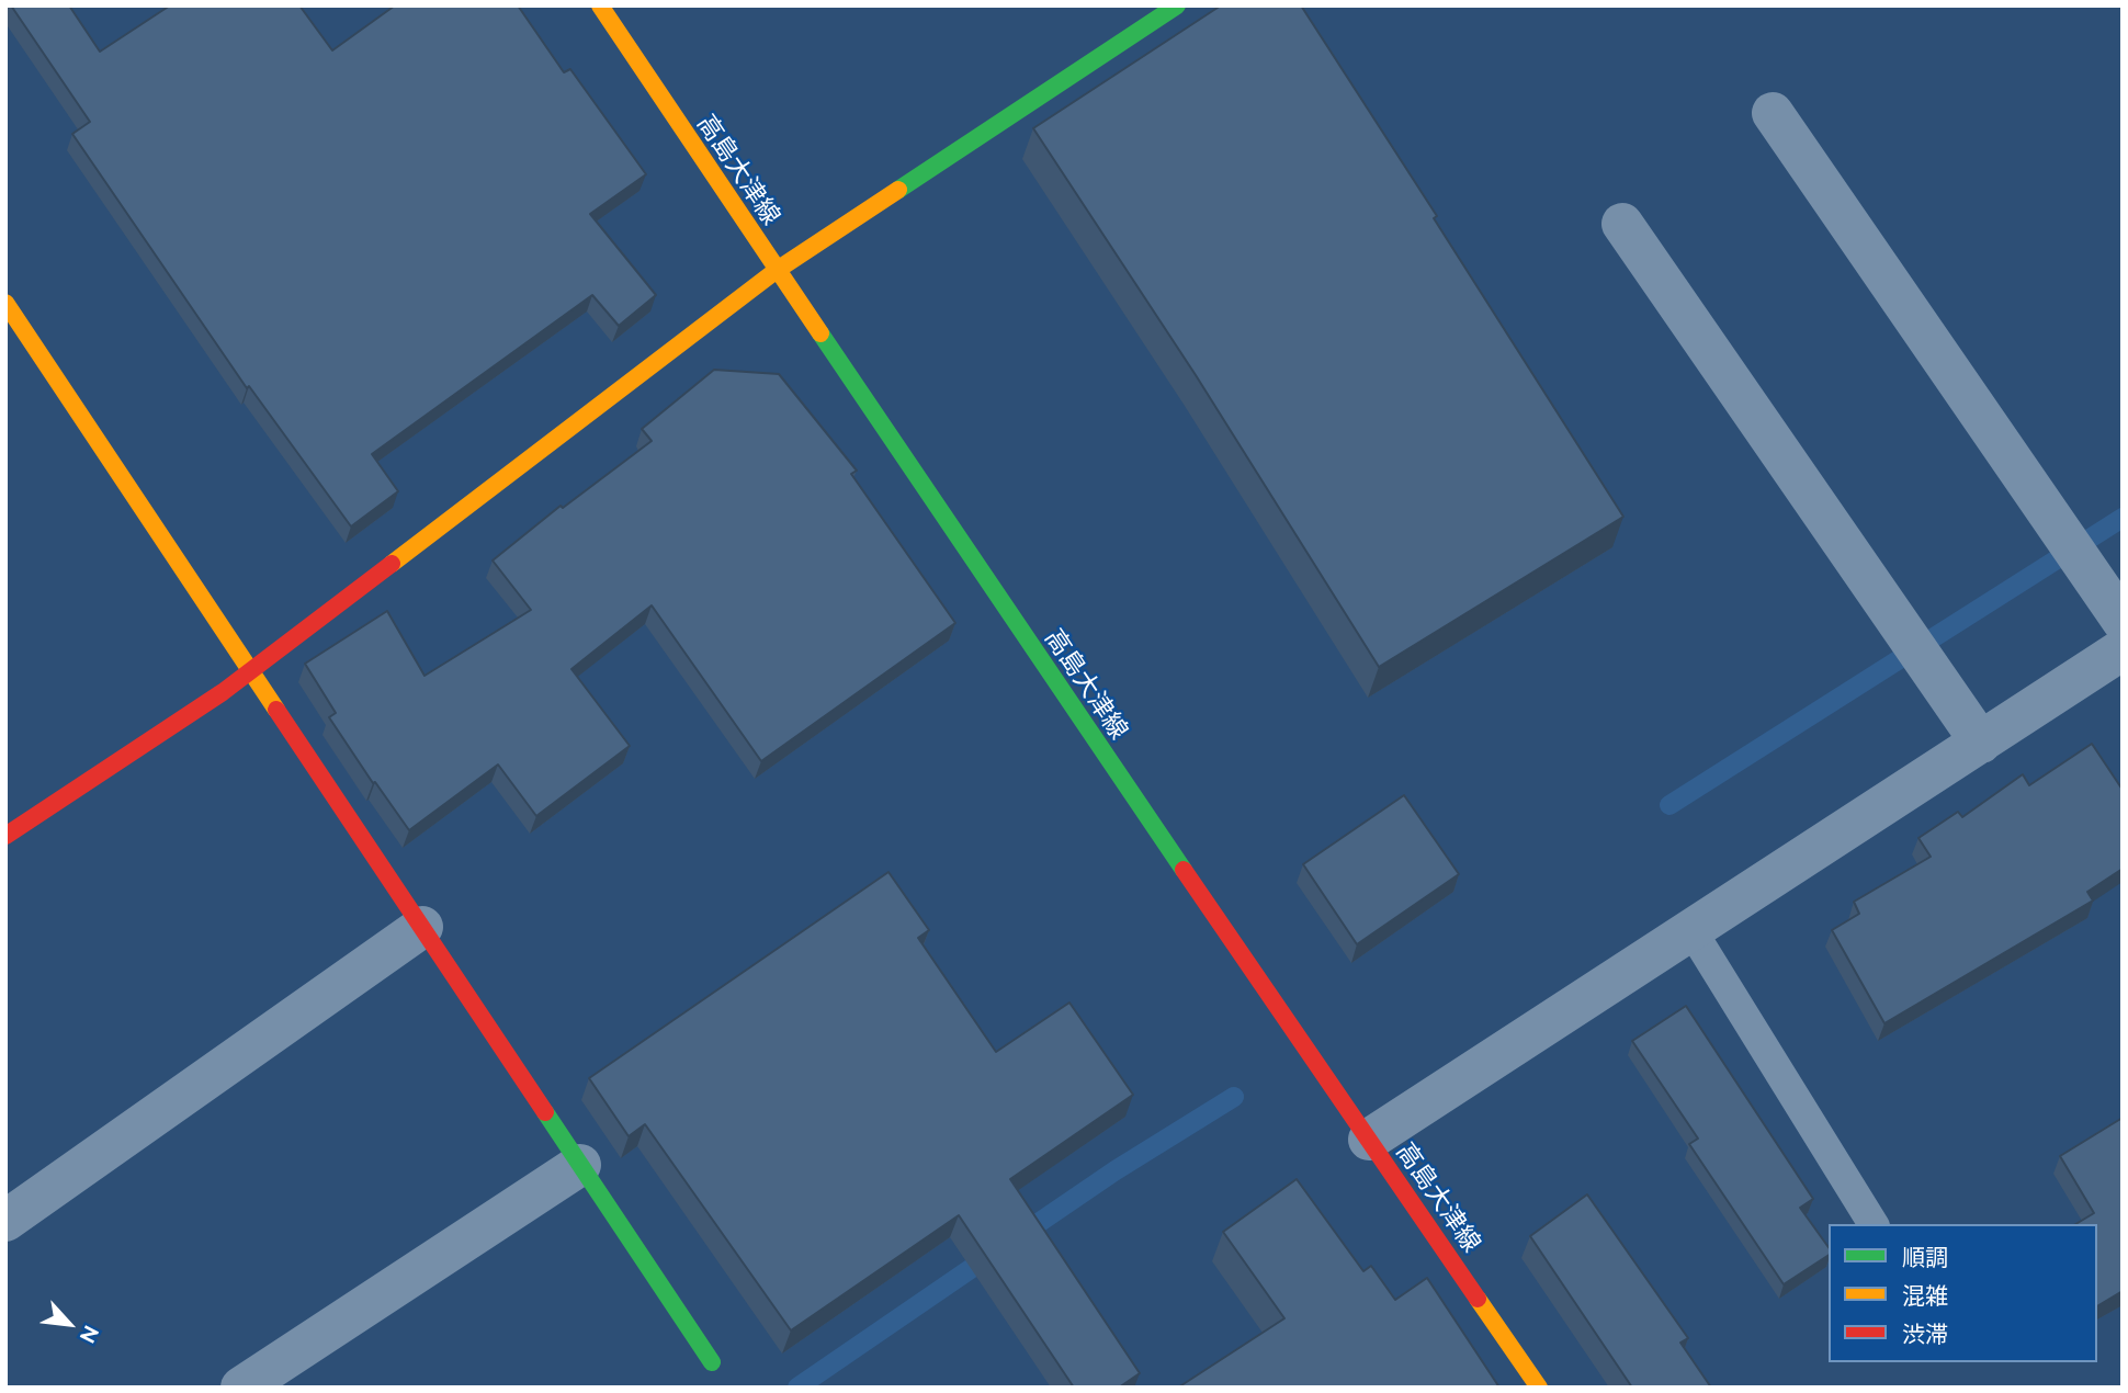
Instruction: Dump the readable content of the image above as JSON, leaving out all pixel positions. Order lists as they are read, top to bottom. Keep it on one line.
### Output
{"streets":{"street":["高島大津線"]},"legend":["順調","混雑","渋滞"],"north":"bottom right"}
